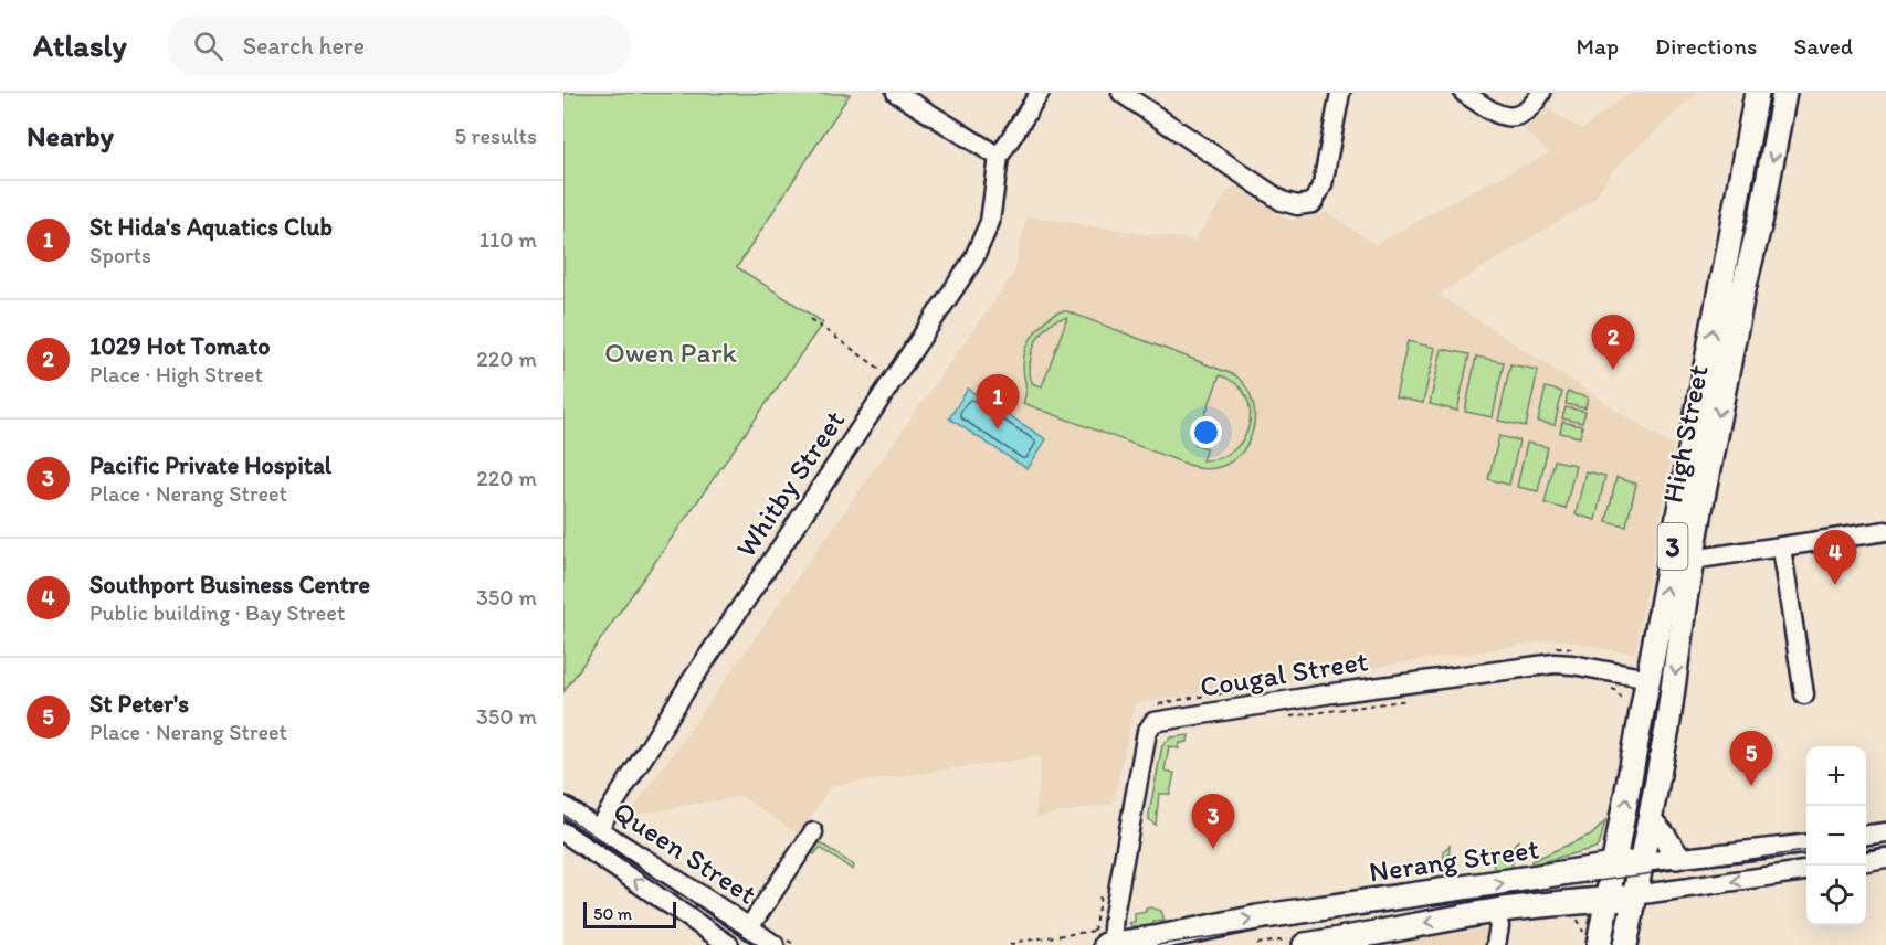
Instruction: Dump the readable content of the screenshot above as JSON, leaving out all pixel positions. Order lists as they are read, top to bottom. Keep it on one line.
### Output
{"streets":{"main road":["High Street","3","Nerang Street"],"street":["Whitby Street","Cougal Street","Queen Street"]},"crossings":[["High Street","Cougal Street"],["High Street","Nerang Street"],["Whitby Street","Queen Street"],["Cougal Street","Nerang Street"]],"parks":["Owen Park"],"scale_bar":"50 m","page":{"header":"Atlasly","search":"Search here","nav":["Map","Directions","Saved"],"heading":["Nearby","5 results"],"list":[{"mark":"1","name":"St Hida's Aquatics Club","note":"Sports","value":"110 m"},{"mark":"2","name":"1029 Hot Tomato","note":"Place · High Street","value":"220 m"},{"mark":"3","name":"Pacific Private Hospital","note":"Place · Nerang Street","value":"220 m"},{"mark":"4","name":"Southport Business Centre","note":"Public building · Bay Street","value":"350 m"},{"mark":"5","name":"St Peter's","note":"Place · Nerang Street","value":"350 m"}],"pins":["2","1","4","5","3"],"map_buttons":["+","−"],"scale":"50 m"}}
